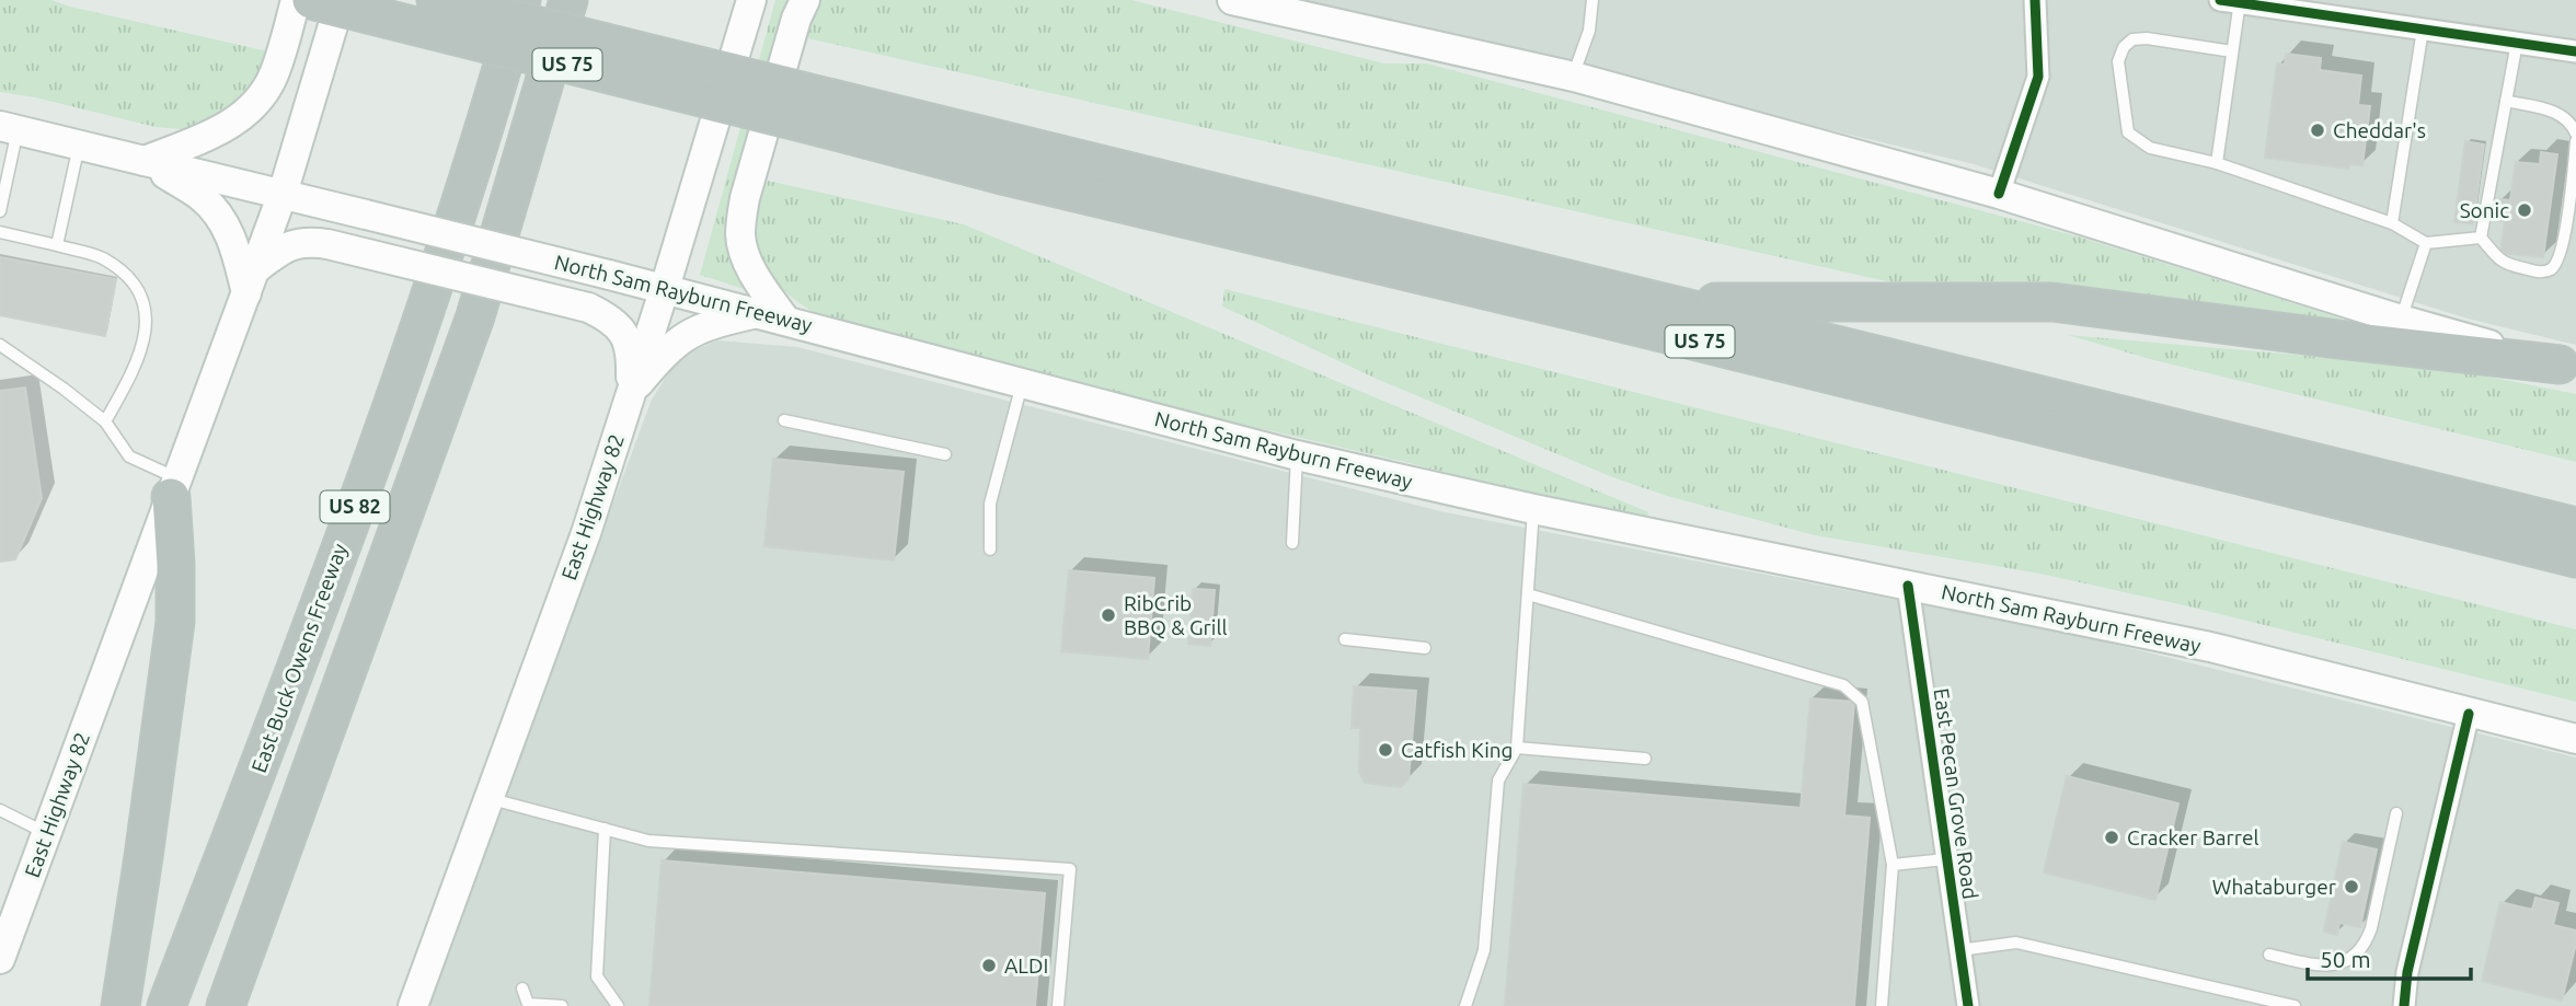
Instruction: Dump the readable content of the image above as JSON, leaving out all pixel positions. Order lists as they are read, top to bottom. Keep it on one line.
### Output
{"streets":{"highway":["US 75","US 82","East Buck Owens Freeway"],"main road":["North Sam Rayburn Freeway","East Highway 82"],"street":["East Pecan Grove Road"]},"crossings":[["North Sam Rayburn Freeway","East Highway 82"],["North Sam Rayburn Freeway","East Pecan Grove Road"]],"places":["Cheddar's","Sonic","RibCrib BBQ & Grill","Catfish King","Cracker Barrel","Whataburger","ALDI"],"scale_bar":"50 m"}
